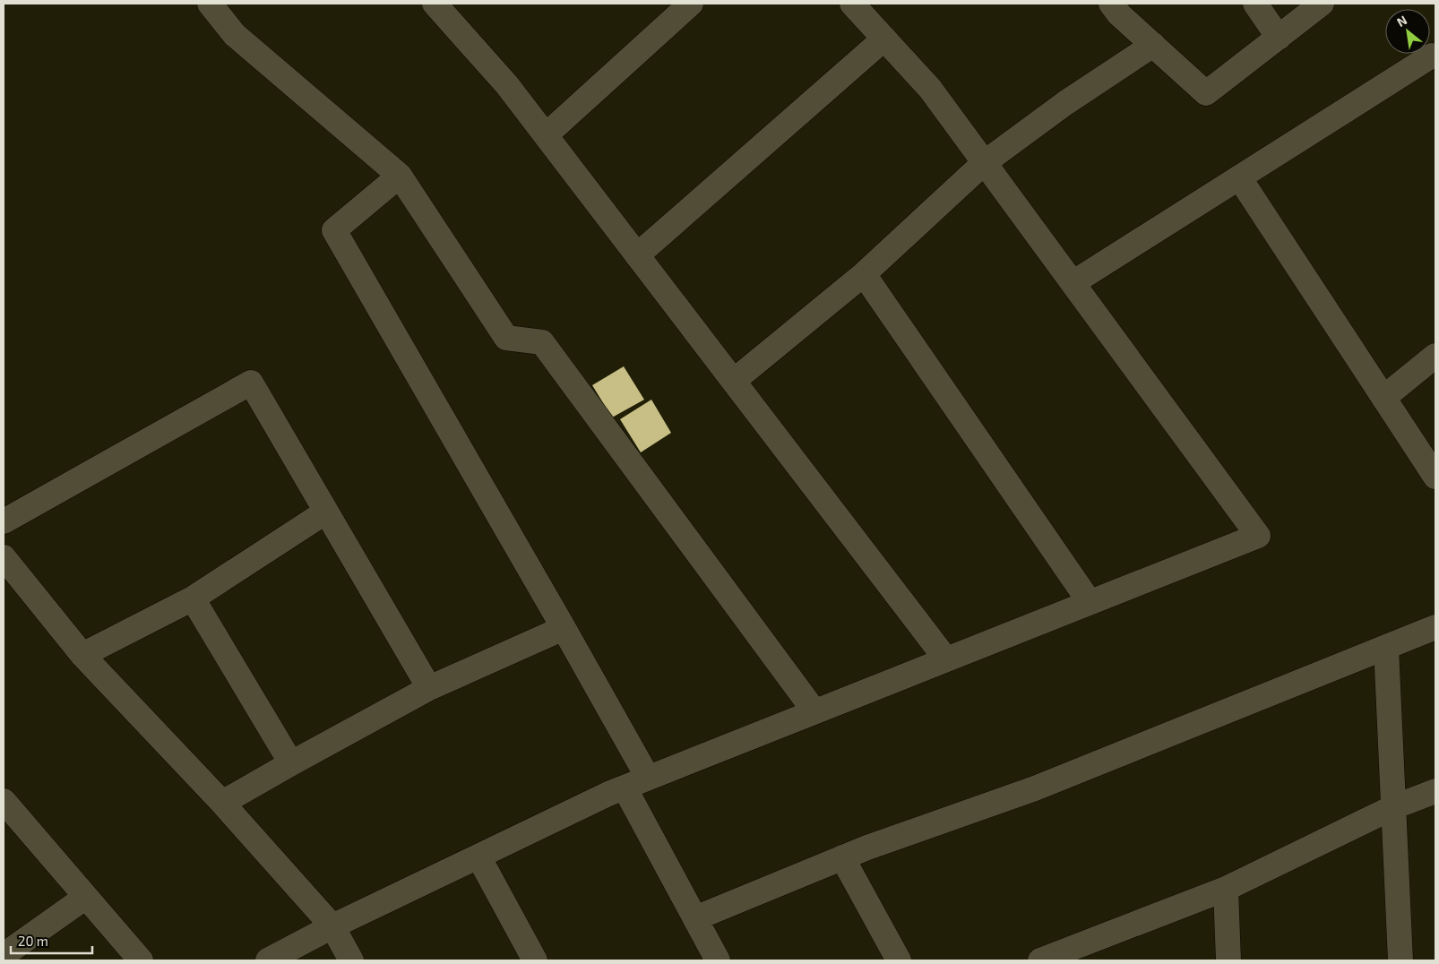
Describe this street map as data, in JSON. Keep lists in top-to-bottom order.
{
  "scale_bar": "20 m",
  "north": "top left"
}
